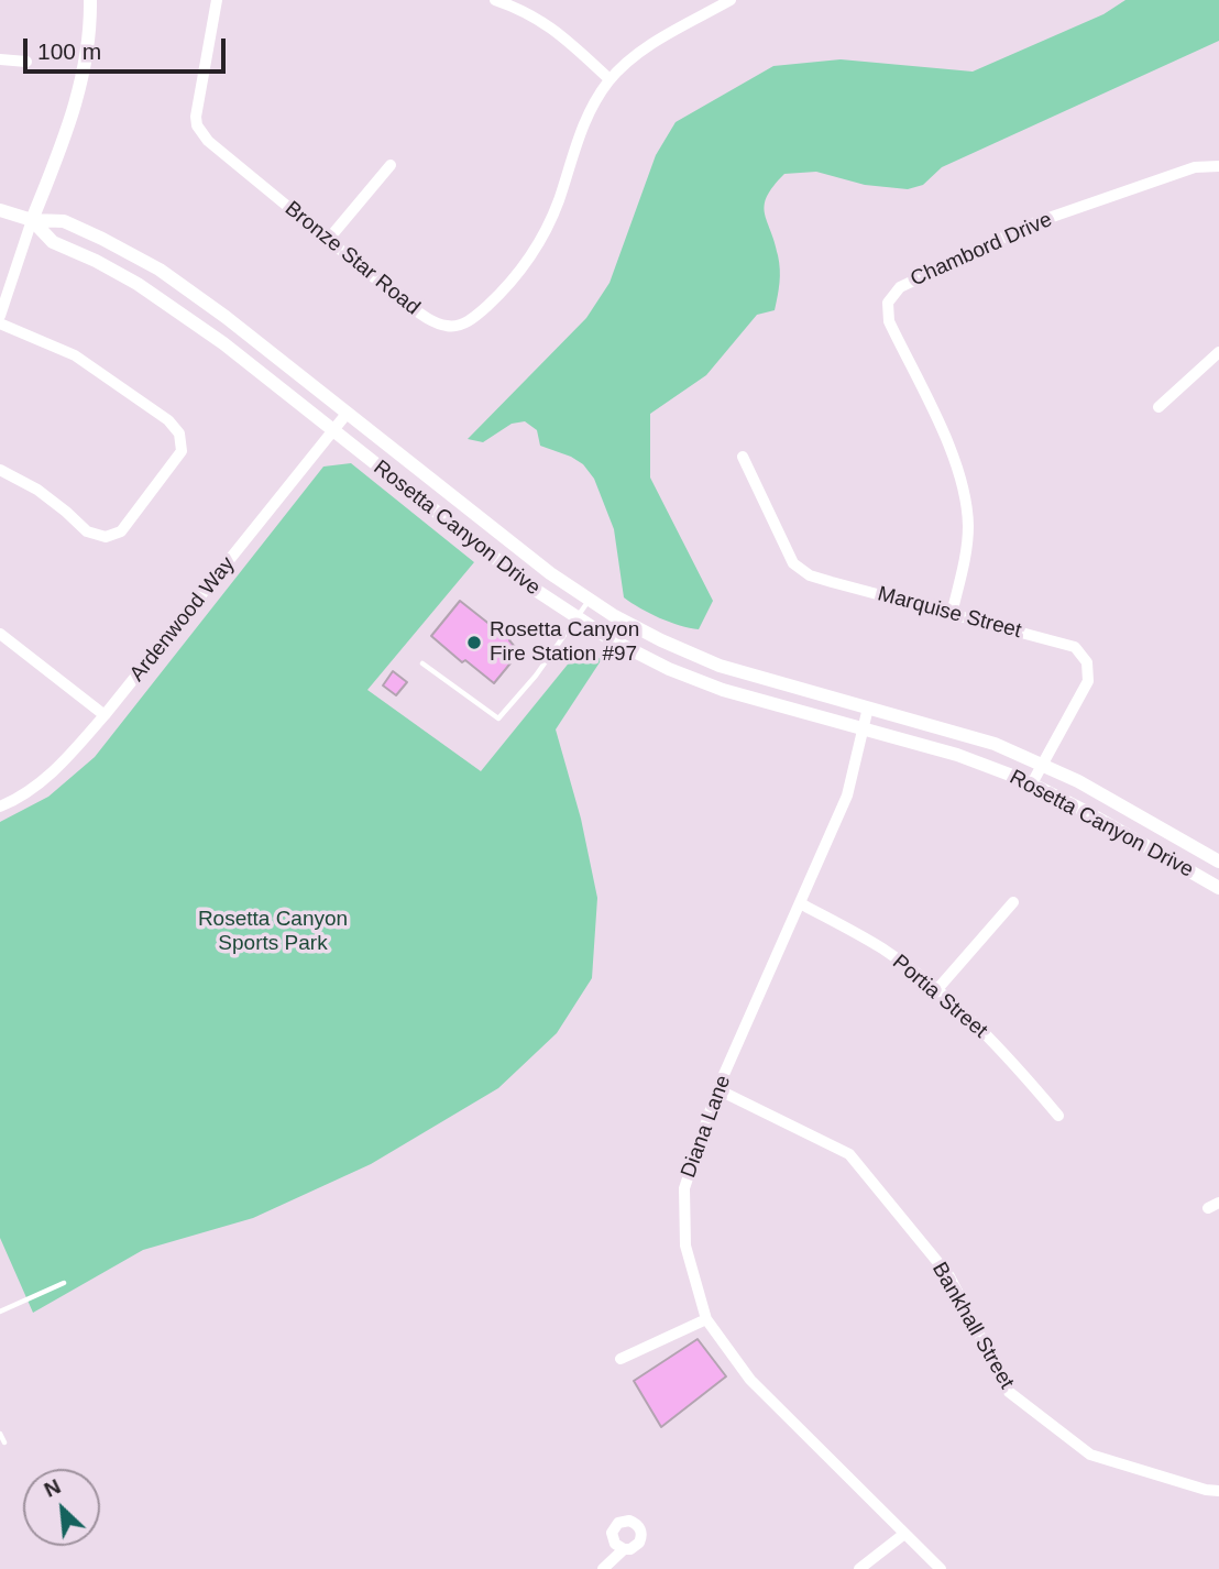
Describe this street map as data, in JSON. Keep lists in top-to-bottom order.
{
  "streets": {
    "street": [
      "Chambord Drive",
      "Bronze Star Road",
      "Rosetta Canyon Drive",
      "Marquise Street",
      "Ardenwood Way",
      "Portia Street",
      "Diana Lane",
      "Bankhall Street"
    ]
  },
  "crossings": [
    ["Chambord Drive", "Marquise Street"],
    ["Rosetta Canyon Drive", "Marquise Street"],
    ["Rosetta Canyon Drive", "Ardenwood Way"],
    ["Rosetta Canyon Drive", "Diana Lane"],
    ["Portia Street", "Diana Lane"],
    ["Diana Lane", "Bankhall Street"]
  ],
  "parks": ["Rosetta Canyon Sports Park"],
  "places": ["Rosetta Canyon Fire Station #97"],
  "scale_bar": "100 m",
  "north": "top left"
}
